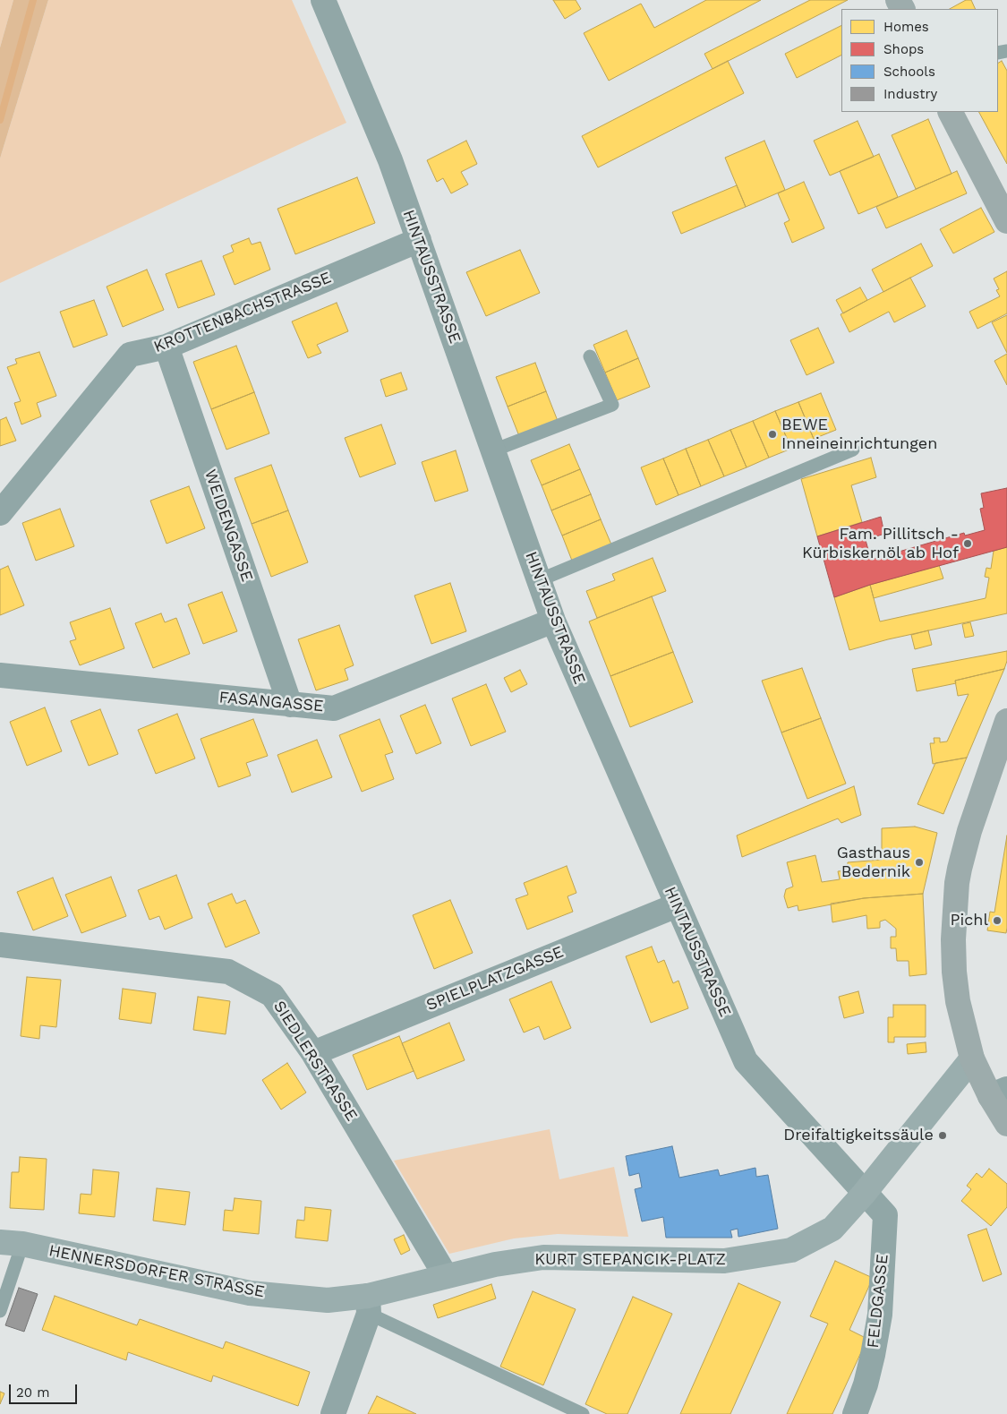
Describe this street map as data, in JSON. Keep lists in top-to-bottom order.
{
  "streets": {
    "street": [
      "HINTAUSSTRASSE",
      "KROTTENBACHSTRASSE",
      "WEIDENGASSE",
      "FASANGASSE",
      "SPIELPLATZGASSE",
      "SIEDLERSTRASSE",
      "KURT STEPANCIK-PLATZ",
      "HENNERSDORFER STRASSE",
      "FELDGASSE"
    ]
  },
  "crossings": [
    ["HINTAUSSTRASSE", "KROTTENBACHSTRASSE"],
    ["HINTAUSSTRASSE", "FASANGASSE"],
    ["HINTAUSSTRASSE", "SPIELPLATZGASSE"],
    ["HINTAUSSTRASSE", "KURT STEPANCIK-PLATZ"],
    ["HINTAUSSTRASSE", "FELDGASSE"],
    ["KROTTENBACHSTRASSE", "WEIDENGASSE"],
    ["WEIDENGASSE", "FASANGASSE"],
    ["SPIELPLATZGASSE", "SIEDLERSTRASSE"],
    ["SIEDLERSTRASSE", "KURT STEPANCIK-PLATZ"],
    ["SIEDLERSTRASSE", "HENNERSDORFER STRASSE"],
    ["KURT STEPANCIK-PLATZ", "HENNERSDORFER STRASSE"],
    ["KURT STEPANCIK-PLATZ", "FELDGASSE"]
  ],
  "places": [
    "BEWE Inneineinrichtungen",
    "Fam. Pillitsch - Kürbiskernöl ab Hof",
    "Gasthaus Bedernik",
    "Pichl",
    "Dreifaltigkeitssäule"
  ],
  "legend": [
    "Homes",
    "Shops",
    "Schools",
    "Industry"
  ],
  "scale_bar": "20 m"
}
